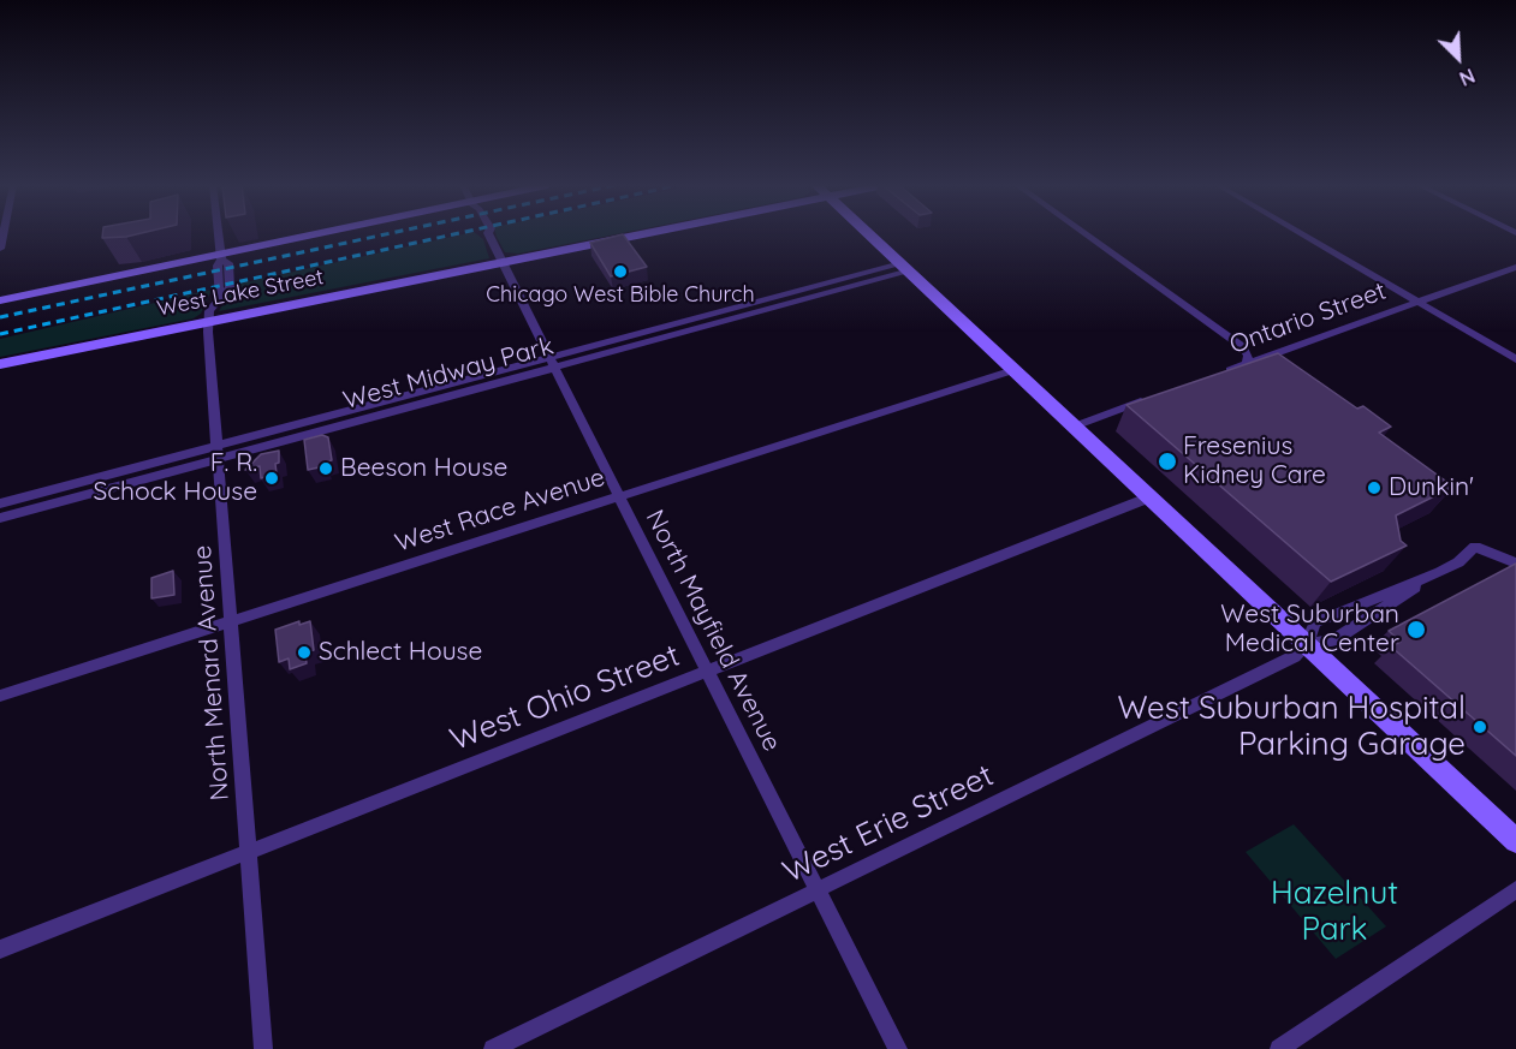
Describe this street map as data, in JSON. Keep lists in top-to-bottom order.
{
  "streets": {
    "street": [
      "West Lake Street",
      "Ontario Street",
      "West Midway Park",
      "West Race Avenue",
      "North Mayfield Avenue",
      "North Menard Avenue",
      "West Ohio Street",
      "West Erie Street"
    ]
  },
  "crossings": [
    ["West Lake Street", "North Mayfield Avenue"],
    ["West Lake Street", "North Menard Avenue"],
    ["West Midway Park", "North Mayfield Avenue"],
    ["West Midway Park", "North Menard Avenue"],
    ["West Race Avenue", "North Mayfield Avenue"],
    ["West Race Avenue", "North Menard Avenue"],
    ["North Mayfield Avenue", "West Ohio Street"],
    ["North Mayfield Avenue", "West Erie Street"],
    ["North Menard Avenue", "West Ohio Street"]
  ],
  "parks": ["Hazelnut Park"],
  "places": [
    "Chicago West Bible Church",
    "Fresenius Kidney Care",
    "Beeson House",
    "F. R. Schock House",
    "Dunkin'",
    "West Suburban Medical Center",
    "Schlect House",
    "West Suburban Hospital Parking Garage"
  ],
  "north": "bottom right"
}
